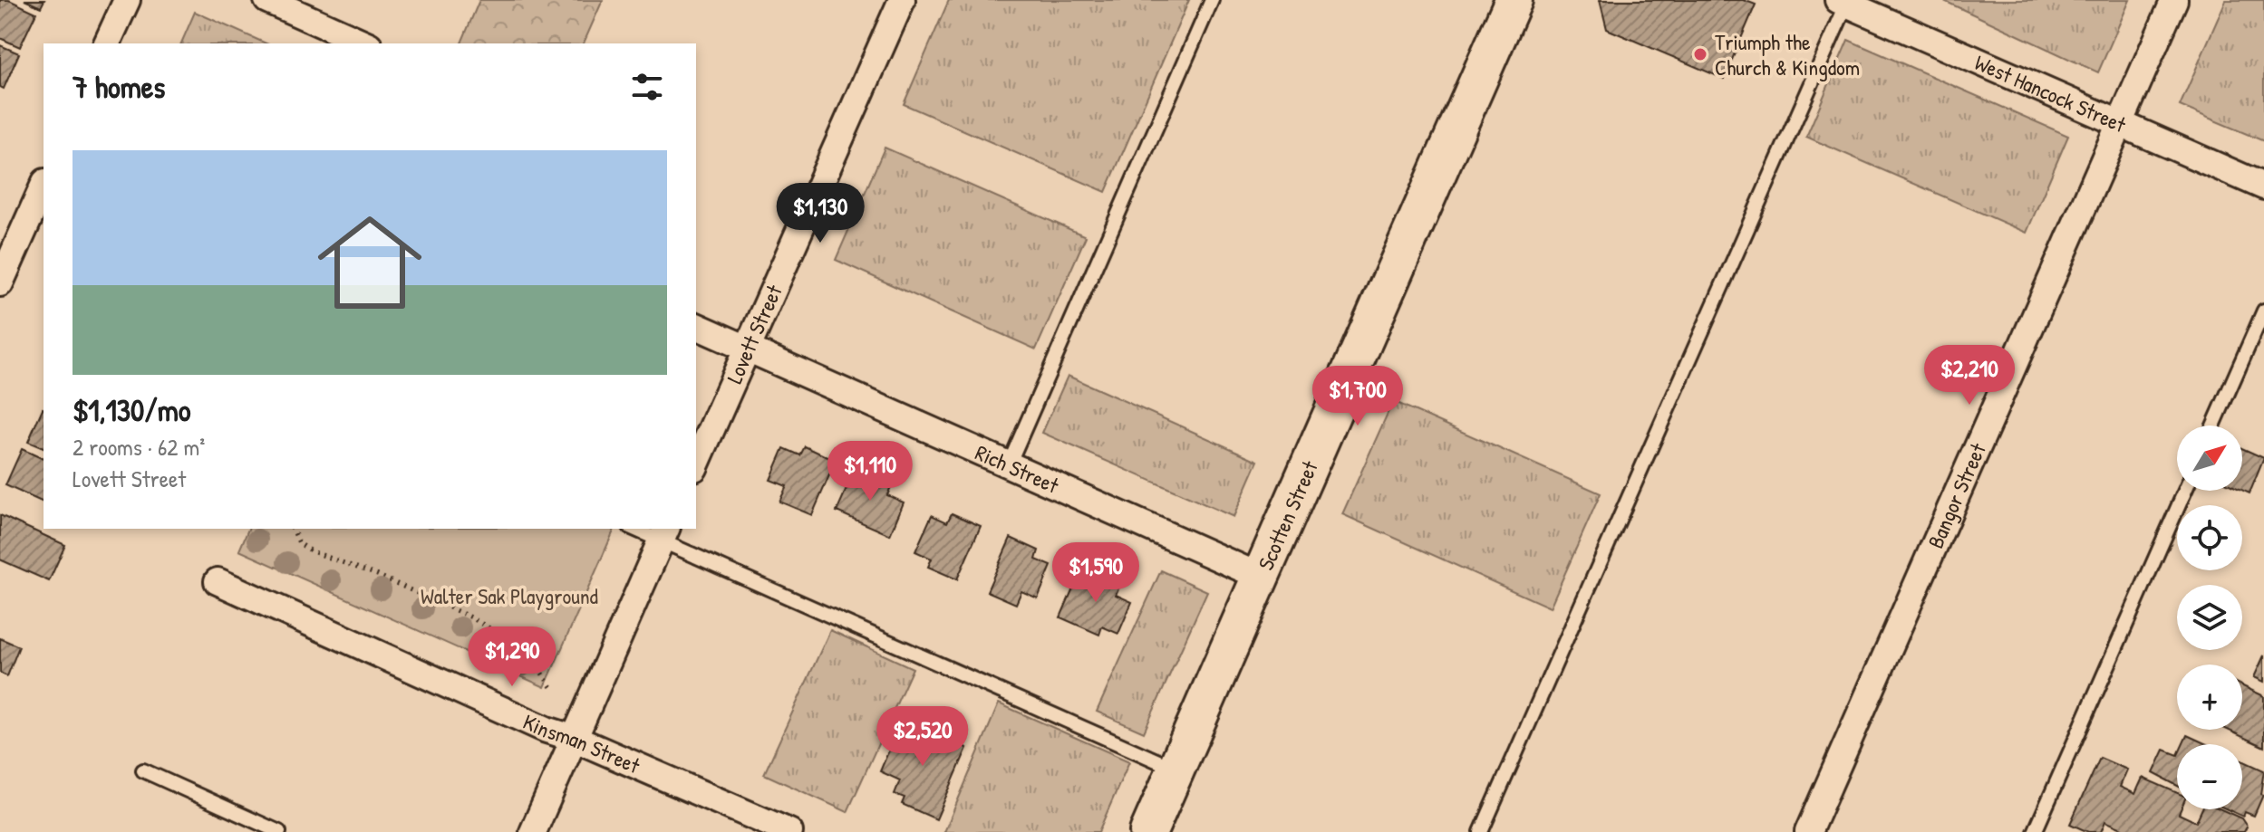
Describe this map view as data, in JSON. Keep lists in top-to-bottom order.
{
  "streets": {
    "street": [
      "West Hancock Street",
      "Lovett Street",
      "Rich Street",
      "Bangor Street",
      "Scotten Street",
      "Kinsman Street"
    ]
  },
  "crossings": [
    ["West Hancock Street", "Bangor Street"],
    ["Lovett Street", "Rich Street"],
    ["Rich Street", "Scotten Street"]
  ],
  "parks": ["Walter Sak Playground"],
  "places": ["Triumph the Church & Kingdom"],
  "north": "top right",
  "page": {
    "heading": "7 homes",
    "list": [
      {
        "name": "$1,130/mo",
        "note": "2 rooms · 62 m² · Lovett Street"
      }
    ],
    "price": [
      "$1,130",
      "$2,210",
      "$1,700",
      "$1,110",
      "$1,590",
      "$1,290",
      "$2,520"
    ],
    "map_buttons": ["+", "−"]
  }
}
